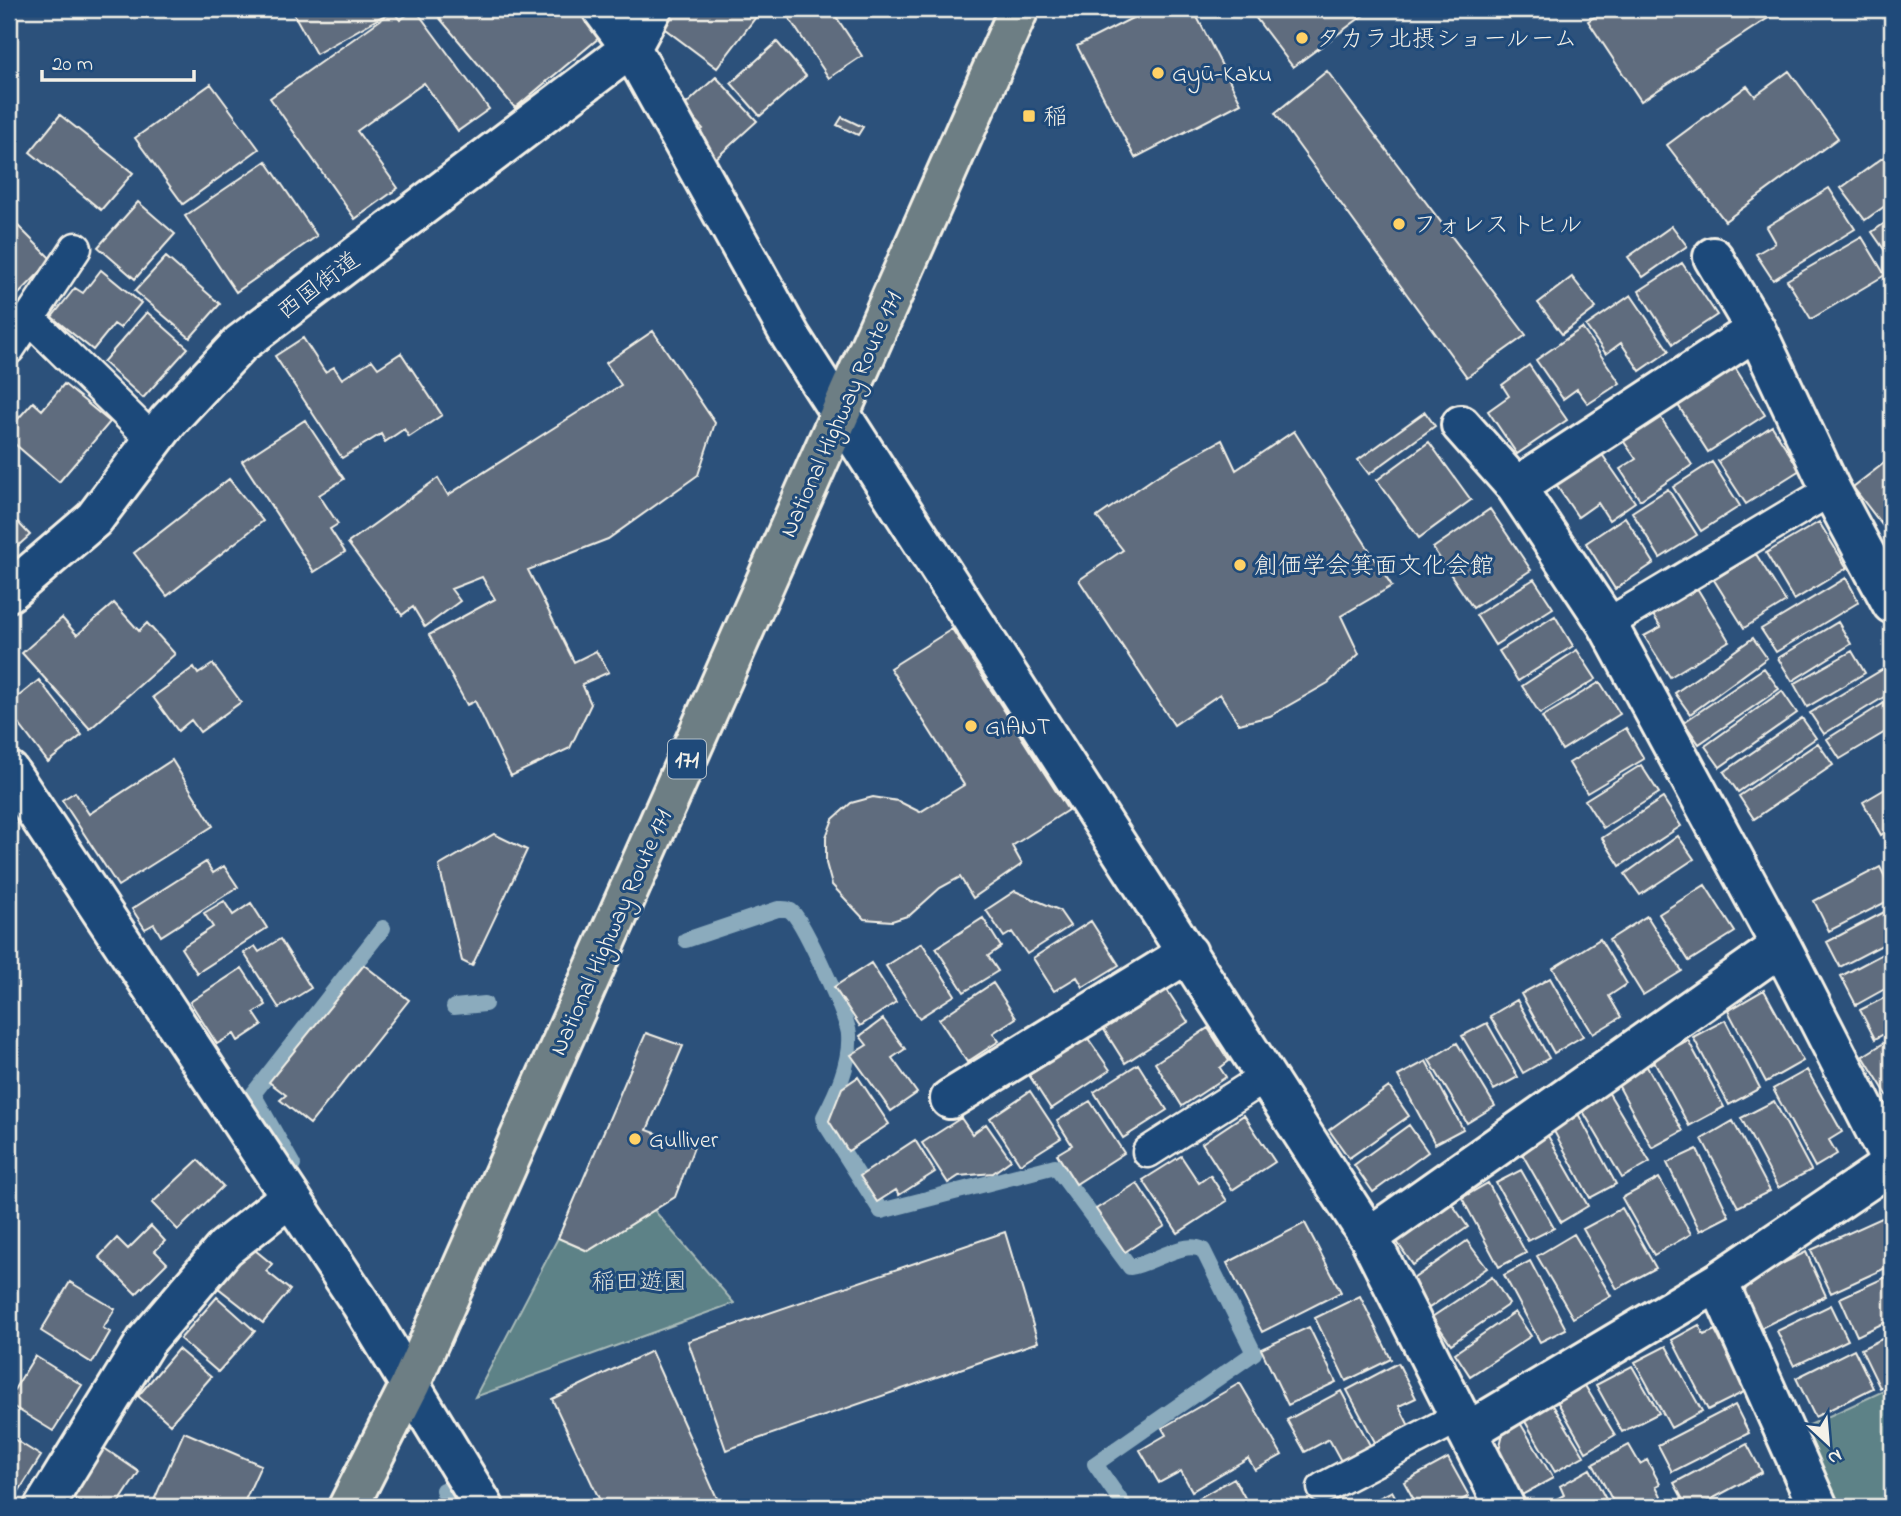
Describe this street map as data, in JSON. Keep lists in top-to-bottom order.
{
  "streets": {
    "highway": ["National Highway Route 171", "171"],
    "street": ["西国街道"]
  },
  "parks": ["稲田遊園"],
  "places": {
    "other": [
      "タカラ北摂ショールーム",
      "Gyū-Kaku",
      "フォレストヒル",
      "創価学会箕面文化会館",
      "GIANT",
      "Gulliver"
    ],
    "transit": ["稲"]
  },
  "scale_bar": "20 m",
  "north": "bottom right"
}
